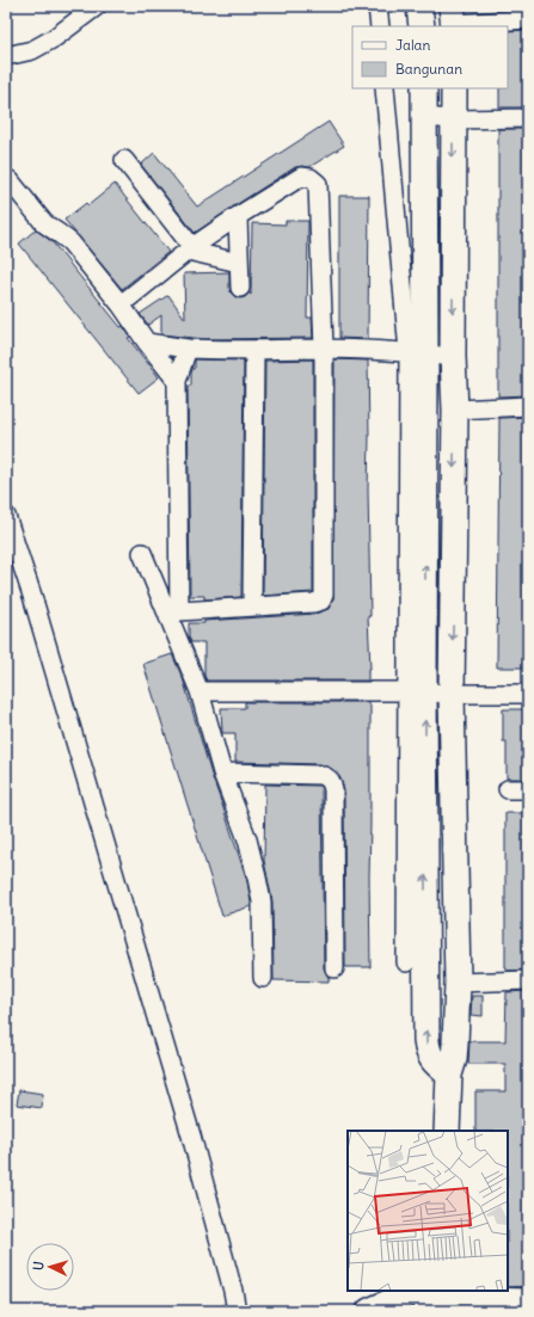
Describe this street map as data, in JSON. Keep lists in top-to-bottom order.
{
  "legend": ["Jalan", "Bangunan"],
  "north": "left"
}
